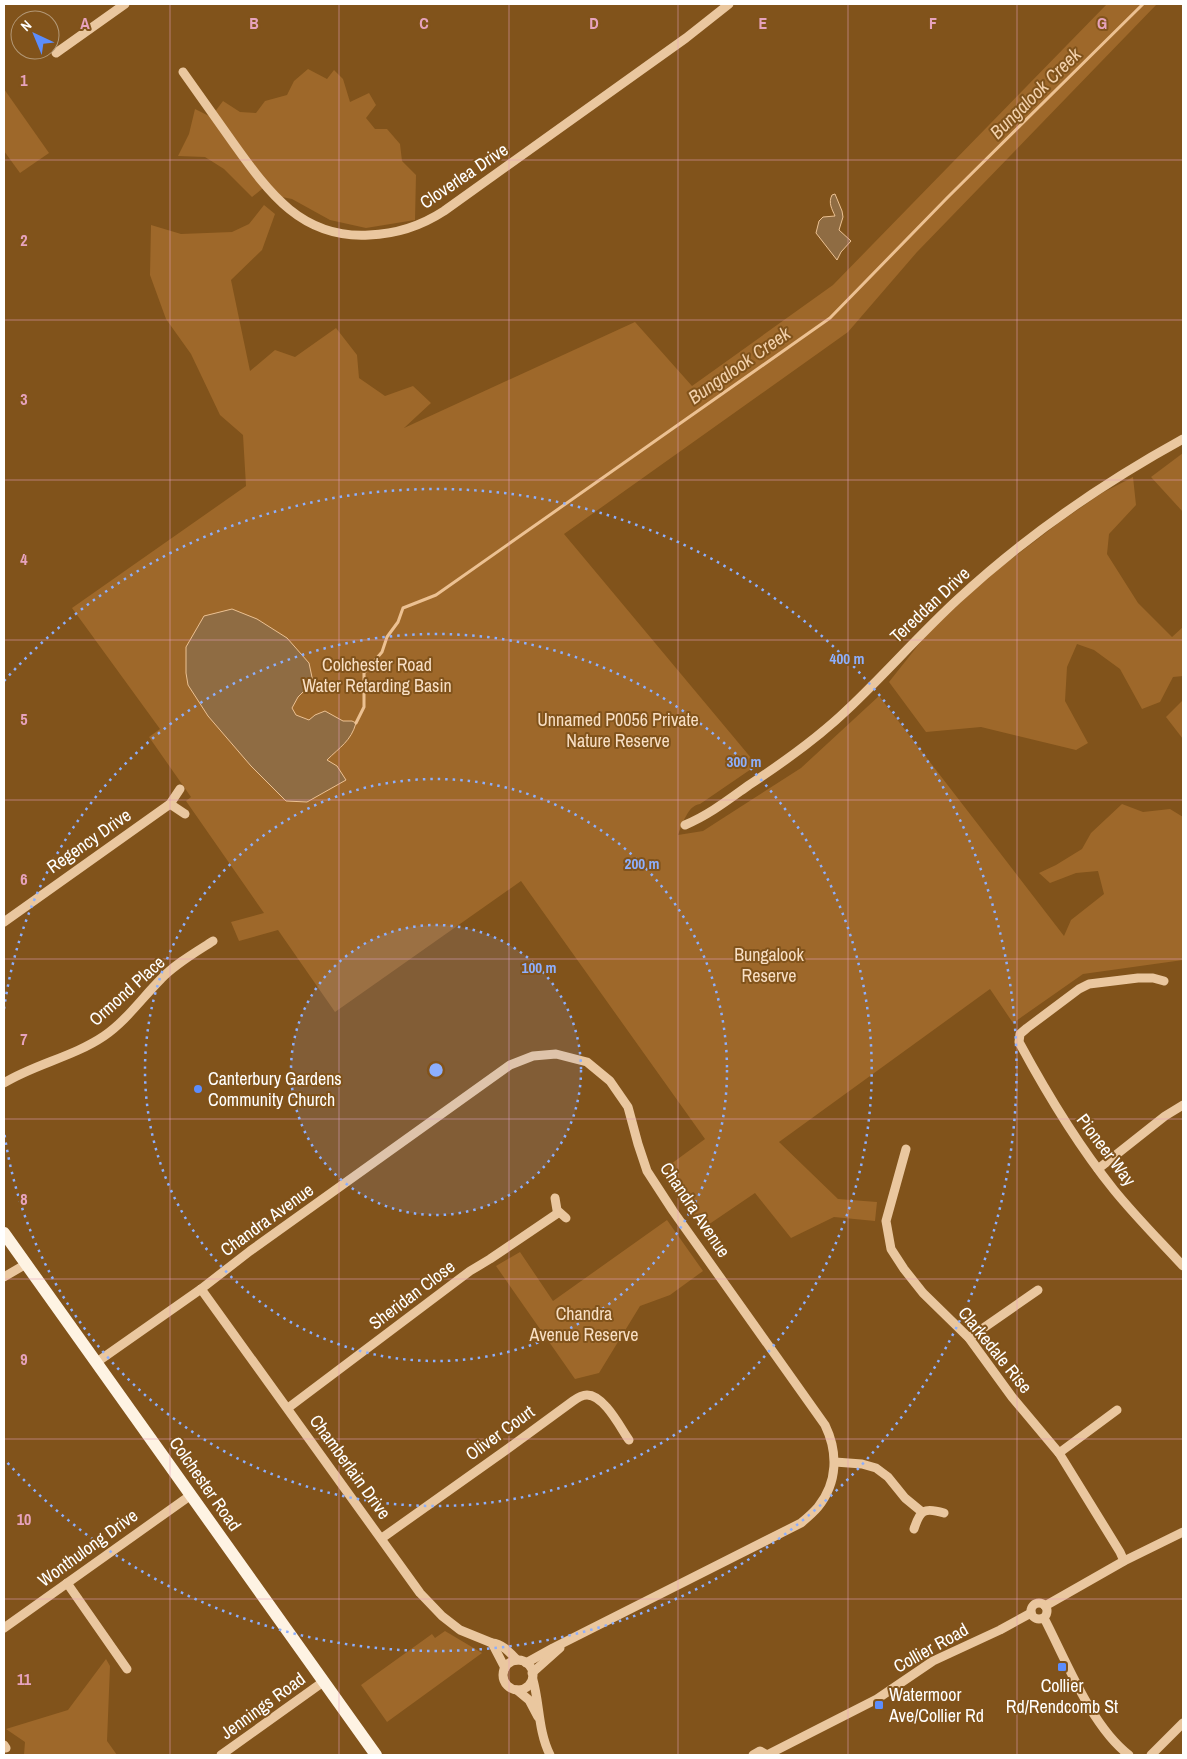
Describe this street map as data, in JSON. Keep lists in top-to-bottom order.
{
  "streets": {
    "main road": ["Colchester Road"],
    "street": [
      "Cloverlea Drive",
      "Tereddan Drive",
      "Regency Drive",
      "Ormond Place",
      "Pioneer Way",
      "Chandra Avenue",
      "Sheridan Close",
      "Clarkedale Rise",
      "Oliver Court",
      "Chamberlain Drive",
      "Wonthulong Drive",
      "Collier Road",
      "Jennings Road"
    ]
  },
  "crossings": [
    ["Chandra Avenue", "Chamberlain Drive"],
    ["Chandra Avenue", "Colchester Road"],
    ["Sheridan Close", "Chamberlain Drive"],
    ["Oliver Court", "Chamberlain Drive"],
    ["Colchester Road", "Wonthulong Drive"],
    ["Colchester Road", "Jennings Road"]
  ],
  "water": ["Bungalook Creek"],
  "parks": [
    "Colchester Road Water Retarding Basin",
    "Unnamed P0056 Private Nature Reserve",
    "Bungalook Reserve",
    "Chandra Avenue Reserve"
  ],
  "places": {
    "other": ["Canterbury Gardens Community Church"],
    "transit": ["Collier Rd/Rendcomb St", "Watermoor Ave/Collier Rd"]
  },
  "north": "top left",
  "grid": {
    "columns": [
      "A",
      "B",
      "C",
      "D",
      "E",
      "F",
      "G"
    ],
    "rows": [
      "1",
      "2",
      "3",
      "4",
      "5",
      "6",
      "7",
      "8",
      "9",
      "10",
      "11"
    ]
  },
  "rings": [
    "400 m",
    "300 m",
    "200 m",
    "100 m"
  ]
}
